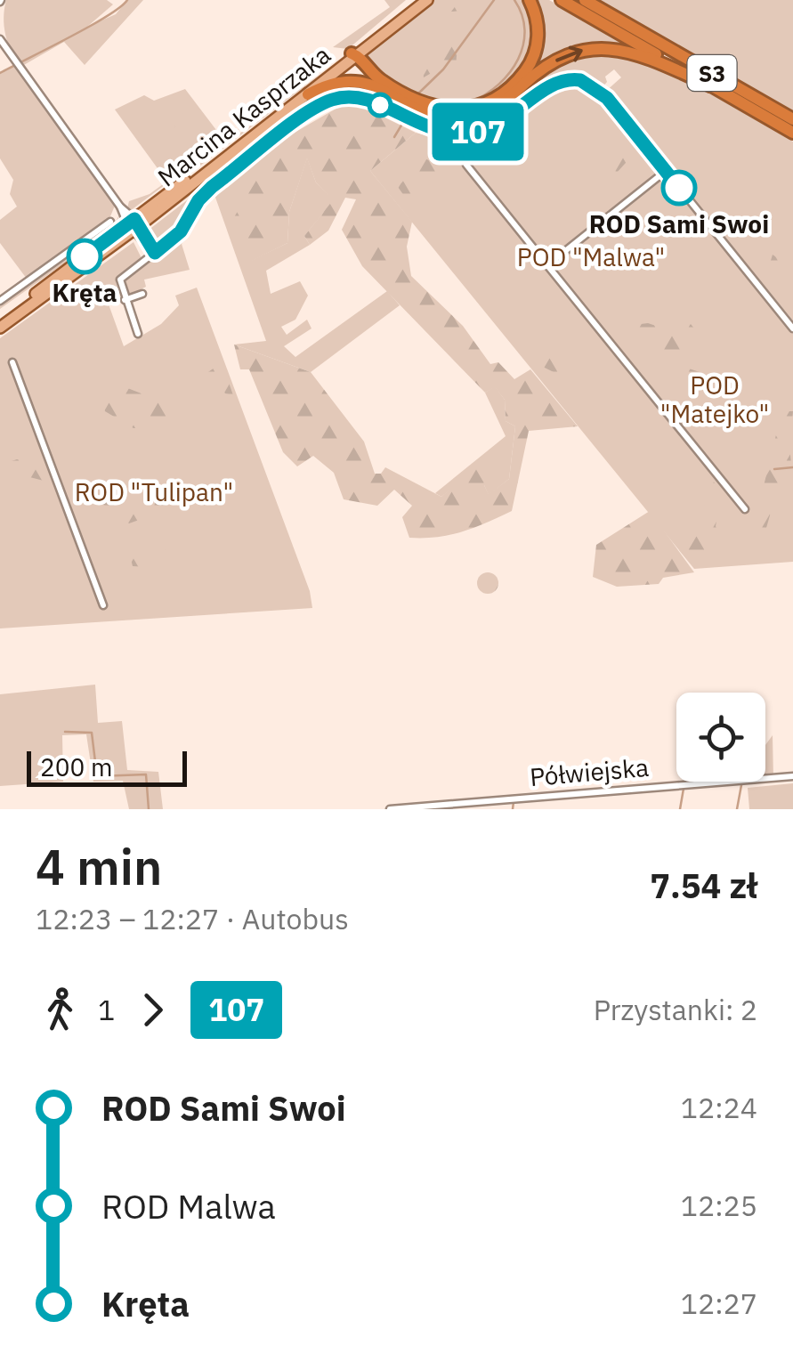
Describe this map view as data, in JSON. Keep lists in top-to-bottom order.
{
  "streets": {
    "highway": ["S3"],
    "main road": ["Marcina Kasprzaka"],
    "street": ["Półwiejska"]
  },
  "parks": ["POD \"Malwa\"", "POD \"Matejko\"", "ROD \"Tulipan\""],
  "places": ["ROD Sami Swoi", "Kręta"],
  "lines": ["bus line 107"],
  "scale_bar": "200 m",
  "page": {
    "on_map": "107",
    "scale": "200 m",
    "heading": ["4 min", "12:23 – 12:27 · Autobus", "7.54 zł"],
    "legs": ["1", "107", "Przystanki: 2"],
    "list": [
      {
        "name": "ROD Sami Swoi",
        "value": "12:24"
      },
      {
        "name": "ROD Malwa",
        "value": "12:25"
      },
      {
        "name": "Kręta",
        "value": "12:27"
      }
    ]
  }
}
